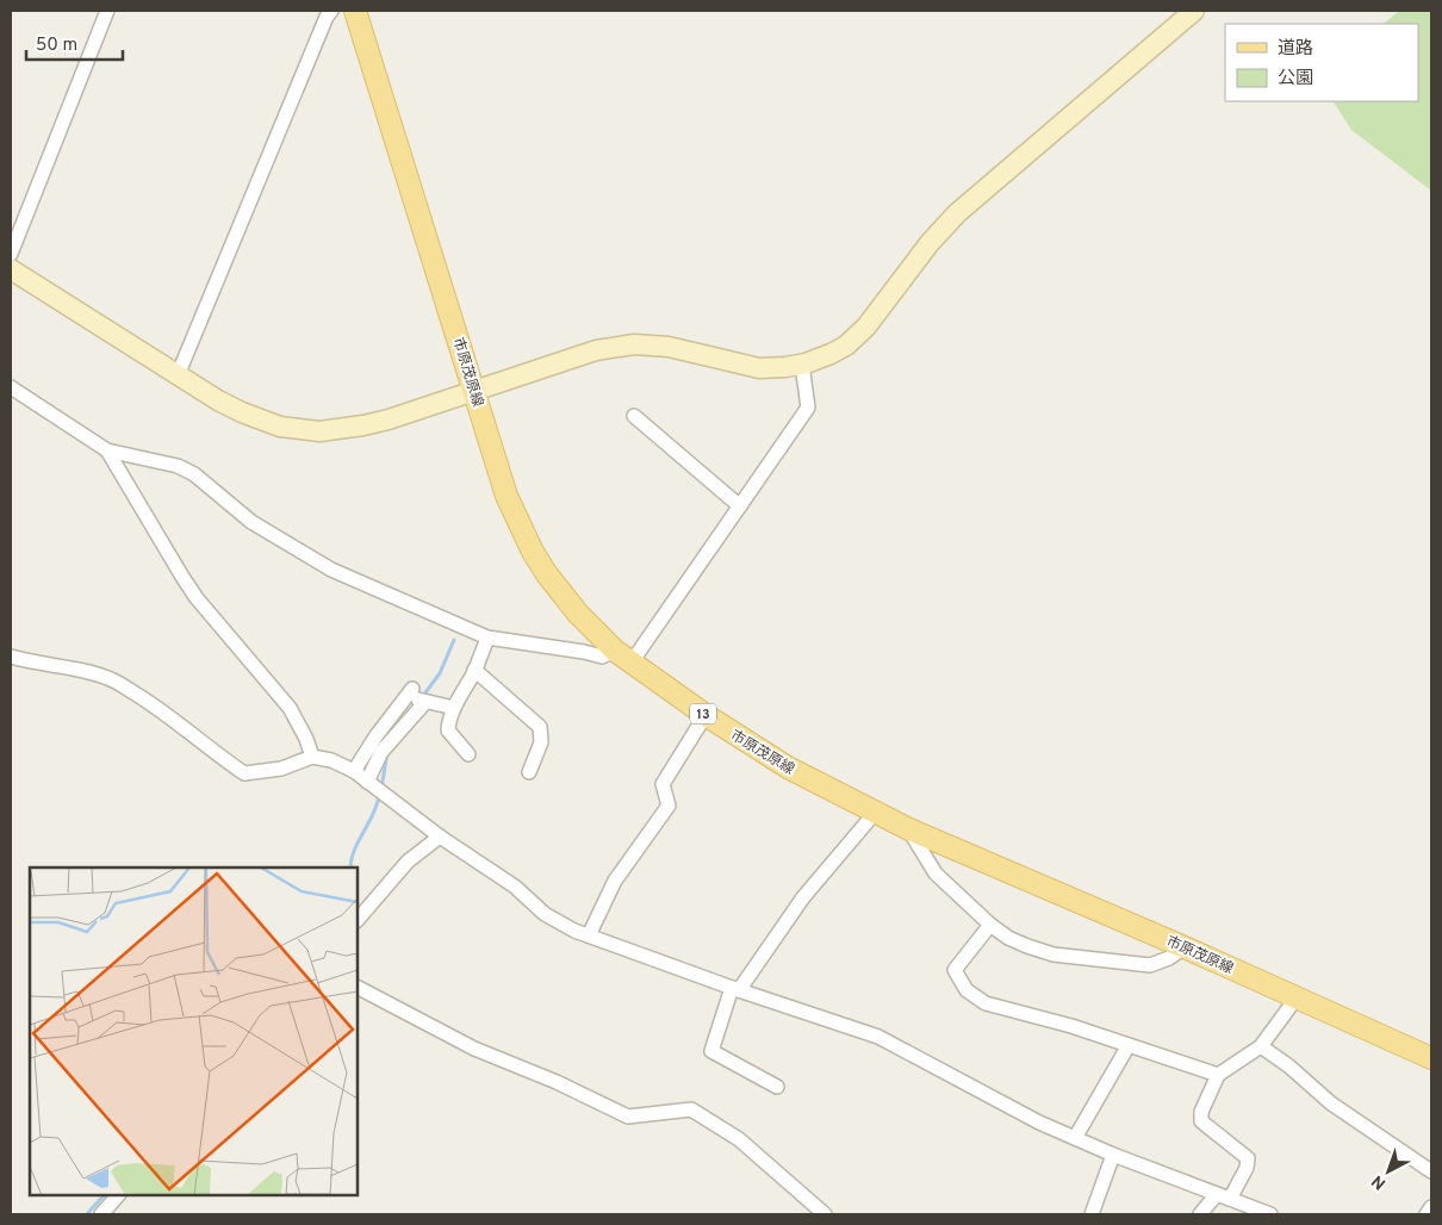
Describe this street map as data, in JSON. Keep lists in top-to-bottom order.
{
  "streets": {
    "main road": ["市原茂原線", "13"]
  },
  "legend": ["道路", "公園"],
  "scale_bar": "50 m",
  "north": "bottom left"
}
